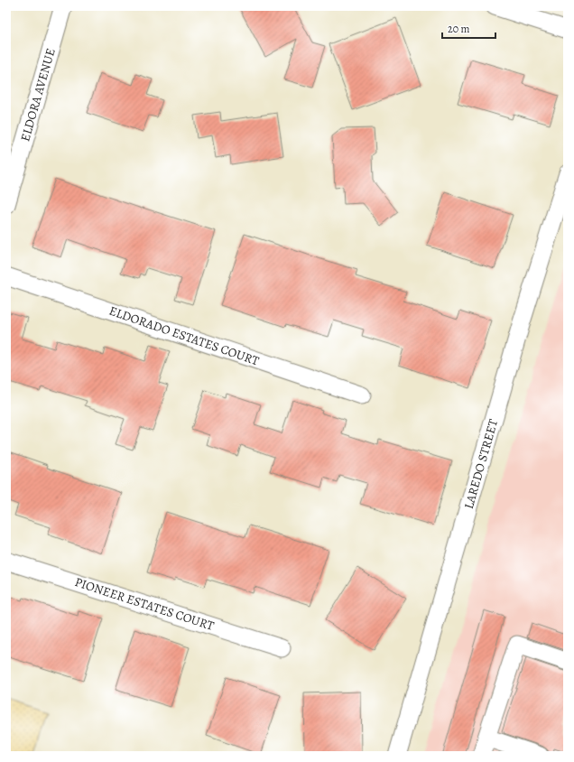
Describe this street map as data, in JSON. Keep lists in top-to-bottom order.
{
  "streets": {
    "street": [
      "ELDORA AVENUE",
      "ELDORADO ESTATES COURT",
      "LAREDO STREET",
      "PIONEER ESTATES COURT"
    ]
  },
  "scale_bar": "20 m"
}
